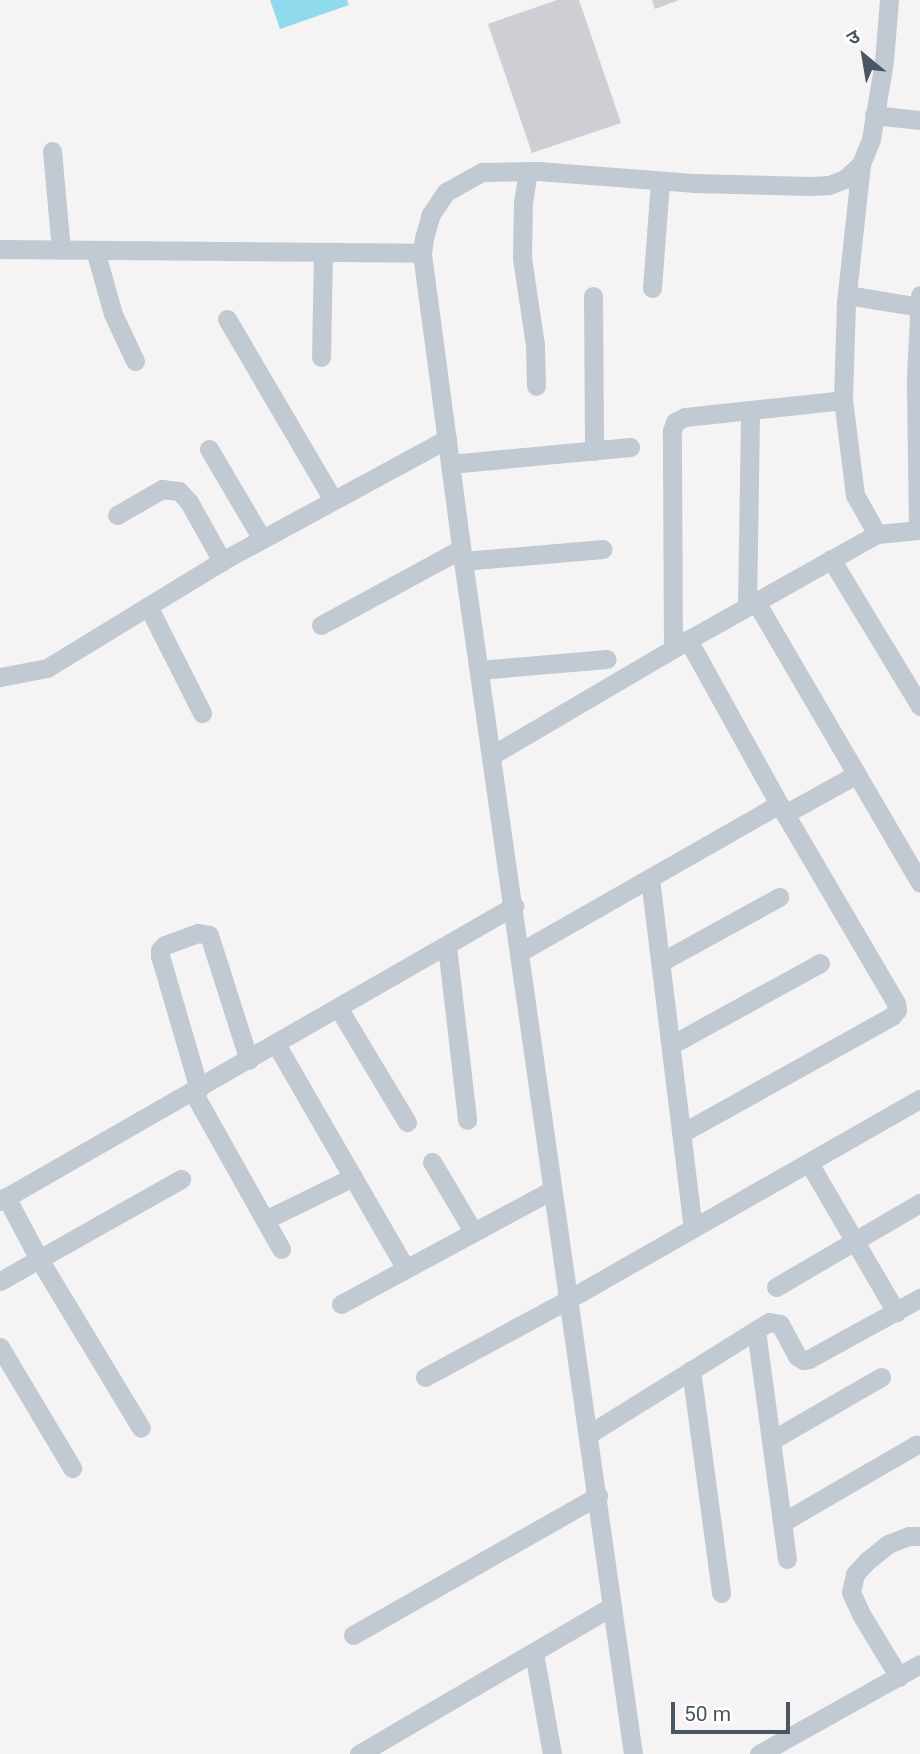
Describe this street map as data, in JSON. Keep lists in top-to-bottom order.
{
  "scale_bar": "50 m",
  "north": "top left"
}
